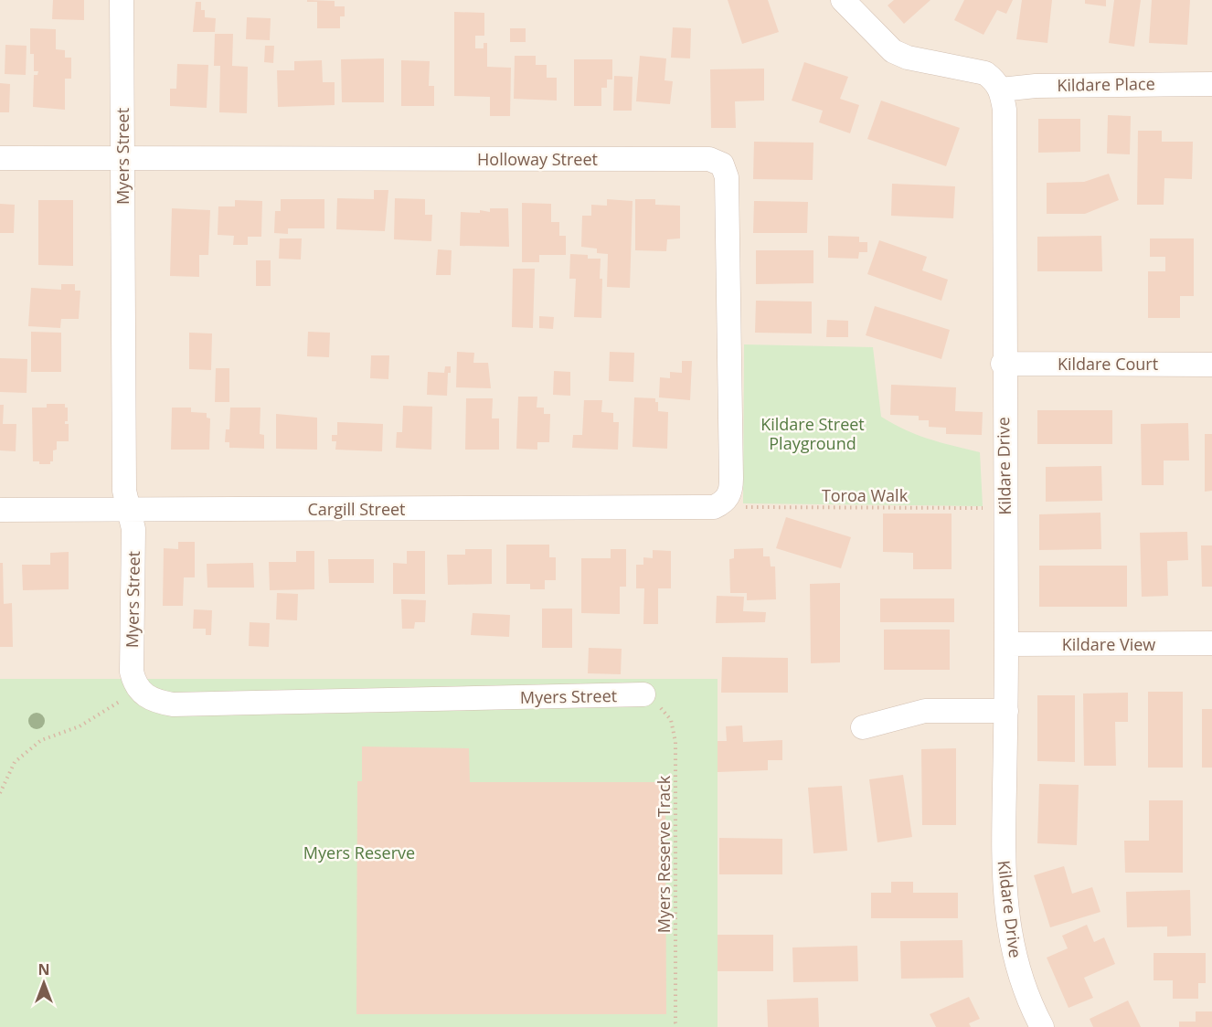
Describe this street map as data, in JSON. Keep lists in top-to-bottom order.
{
  "streets": {
    "street": [
      "Kildare Place",
      "Myers Street",
      "Holloway Street",
      "Kildare Court",
      "Kildare Drive",
      "Cargill Street",
      "Kildare View"
    ],
    "path": ["Toroa Walk", "Myers Reserve Track"]
  },
  "crossings": [
    ["Kildare Place", "Kildare Drive"],
    ["Myers Street", "Holloway Street"],
    ["Myers Street", "Cargill Street"],
    ["Myers Street", "Myers Reserve Track"],
    ["Holloway Street", "Cargill Street"],
    ["Kildare Court", "Kildare Drive"],
    ["Kildare Drive", "Kildare View"]
  ],
  "parks": ["Kildare Street Playground", "Myers Reserve"],
  "north": "top"
}
